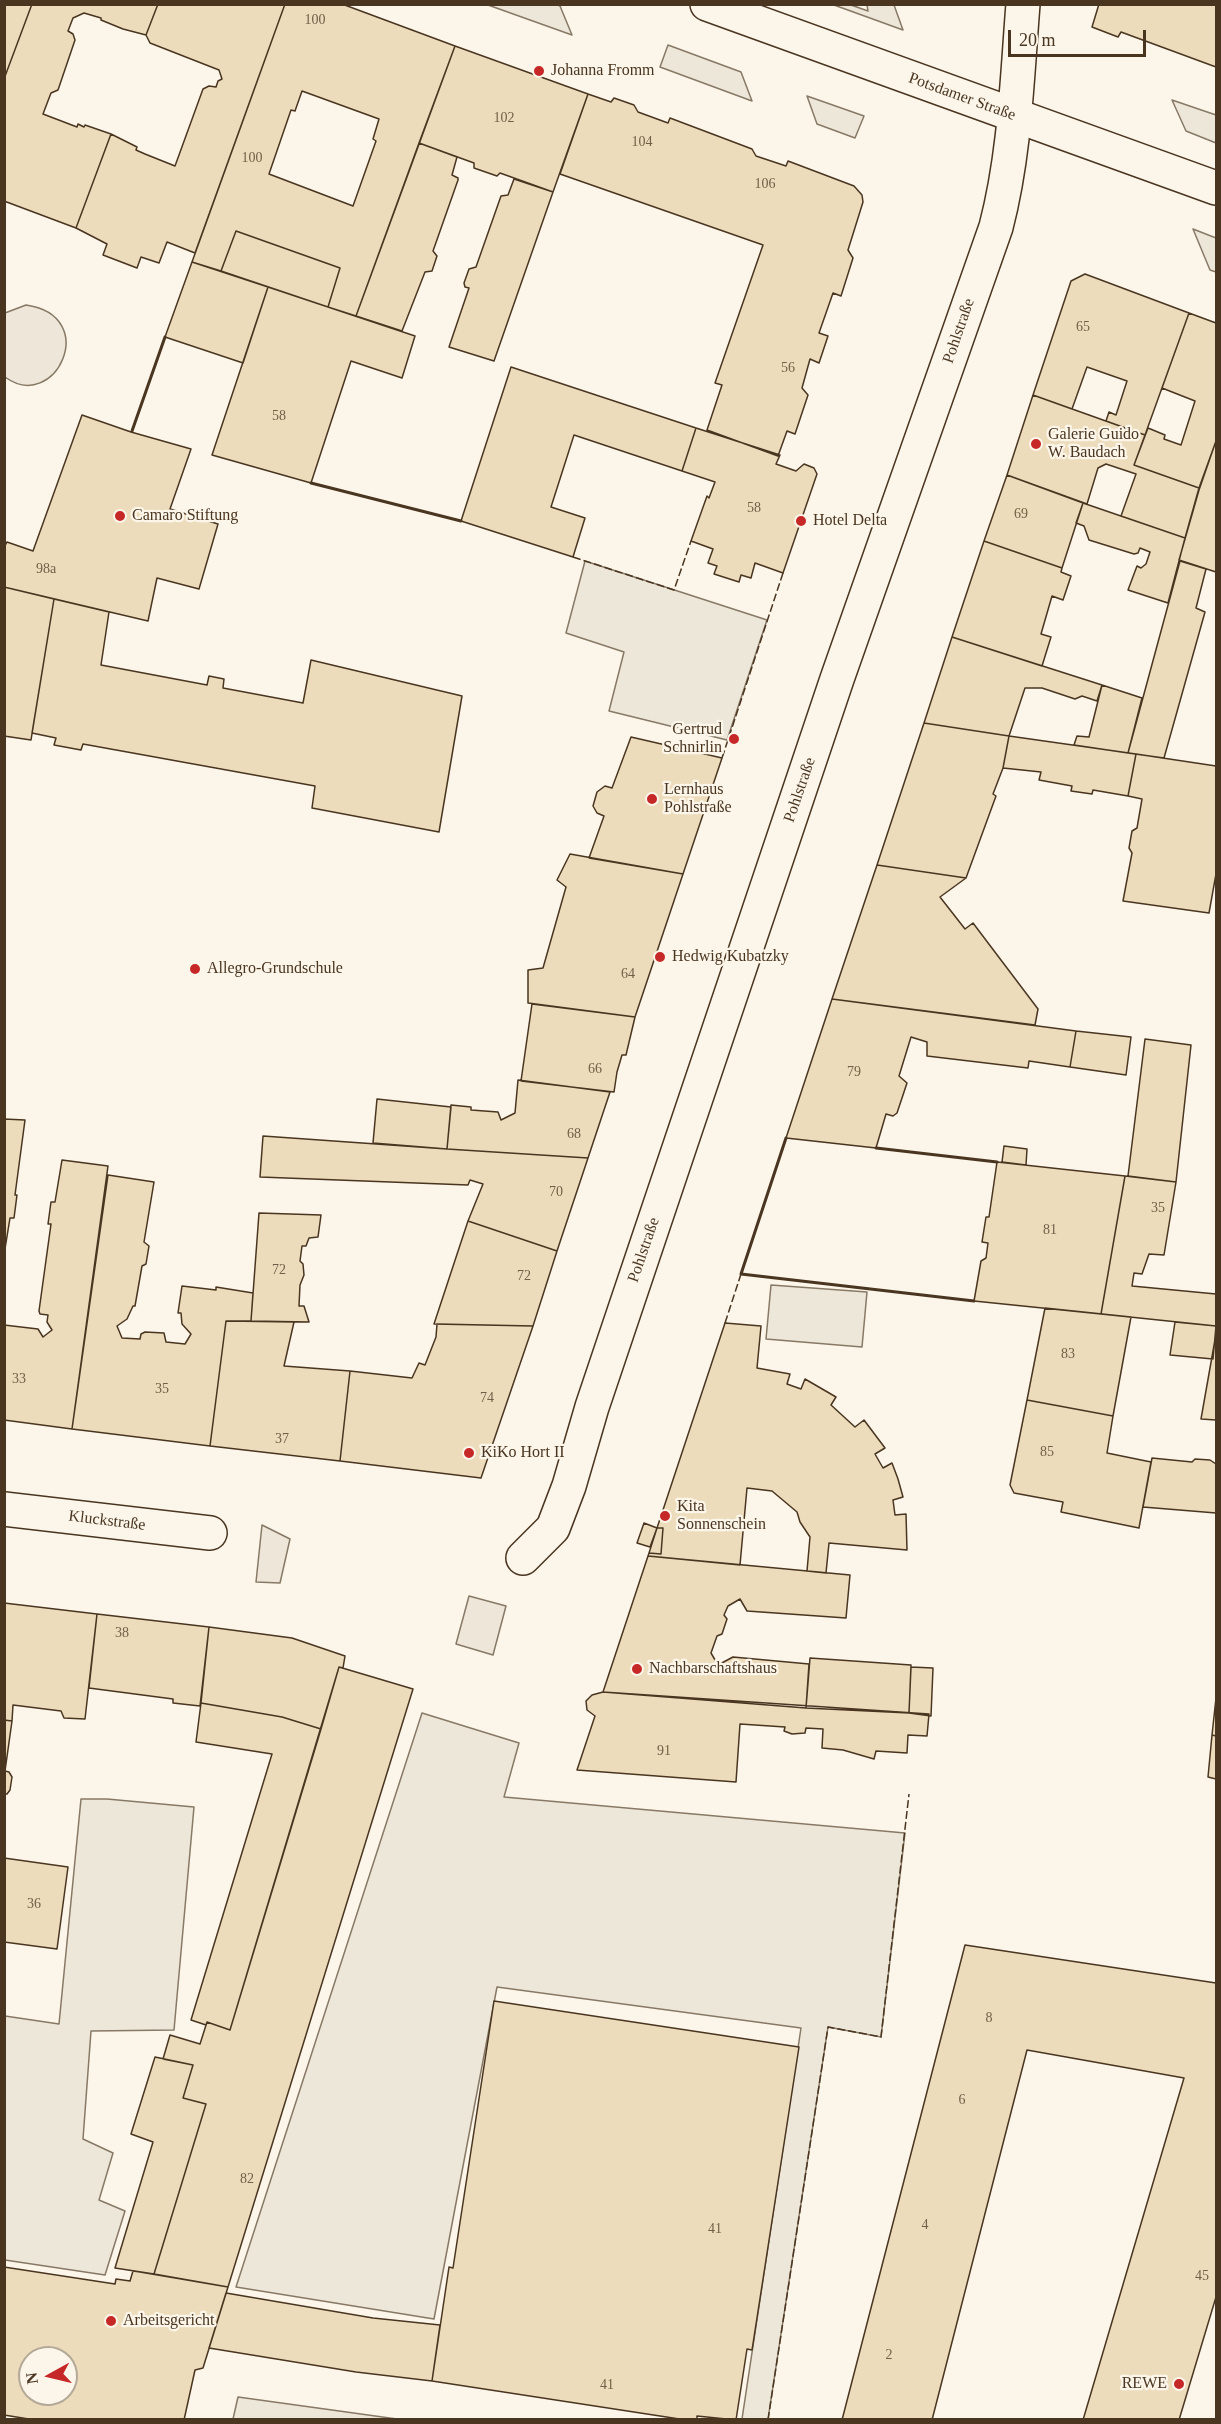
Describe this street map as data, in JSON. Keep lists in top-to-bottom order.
{
  "streets": {
    "street": ["Potsdamer Straße", "Pohlstraße", "Kluckstraße"]
  },
  "crossings": [
    ["Potsdamer Straße", "Pohlstraße"]
  ],
  "places": [
    "Johanna Fromm",
    "Galerie Guido W. Baudach",
    "Camaro Stiftung",
    "Hotel Delta",
    "Gertrud Schnirlin",
    "Lernhaus Pohlstraße",
    "Hedwig Kubatzky",
    "Allegro-Grundschule",
    "KiKo Hort II",
    "Kita Sonnenschein",
    "Nachbarschaftshaus",
    "Arbeitsgericht",
    "REWE"
  ],
  "house_numbers": [
    "100",
    "102",
    "104",
    "100",
    "106",
    "65",
    "56",
    "58",
    "58",
    "69",
    "98a",
    "64",
    "66",
    "79",
    "68",
    "70",
    "35",
    "81",
    "72",
    "72",
    "83",
    "33",
    "35",
    "74",
    "37",
    "85",
    "38",
    "91",
    "36",
    "8",
    "6",
    "82",
    "4",
    "41",
    "45",
    "2",
    "41"
  ],
  "scale_bar": "20 m",
  "north": "left"
}
